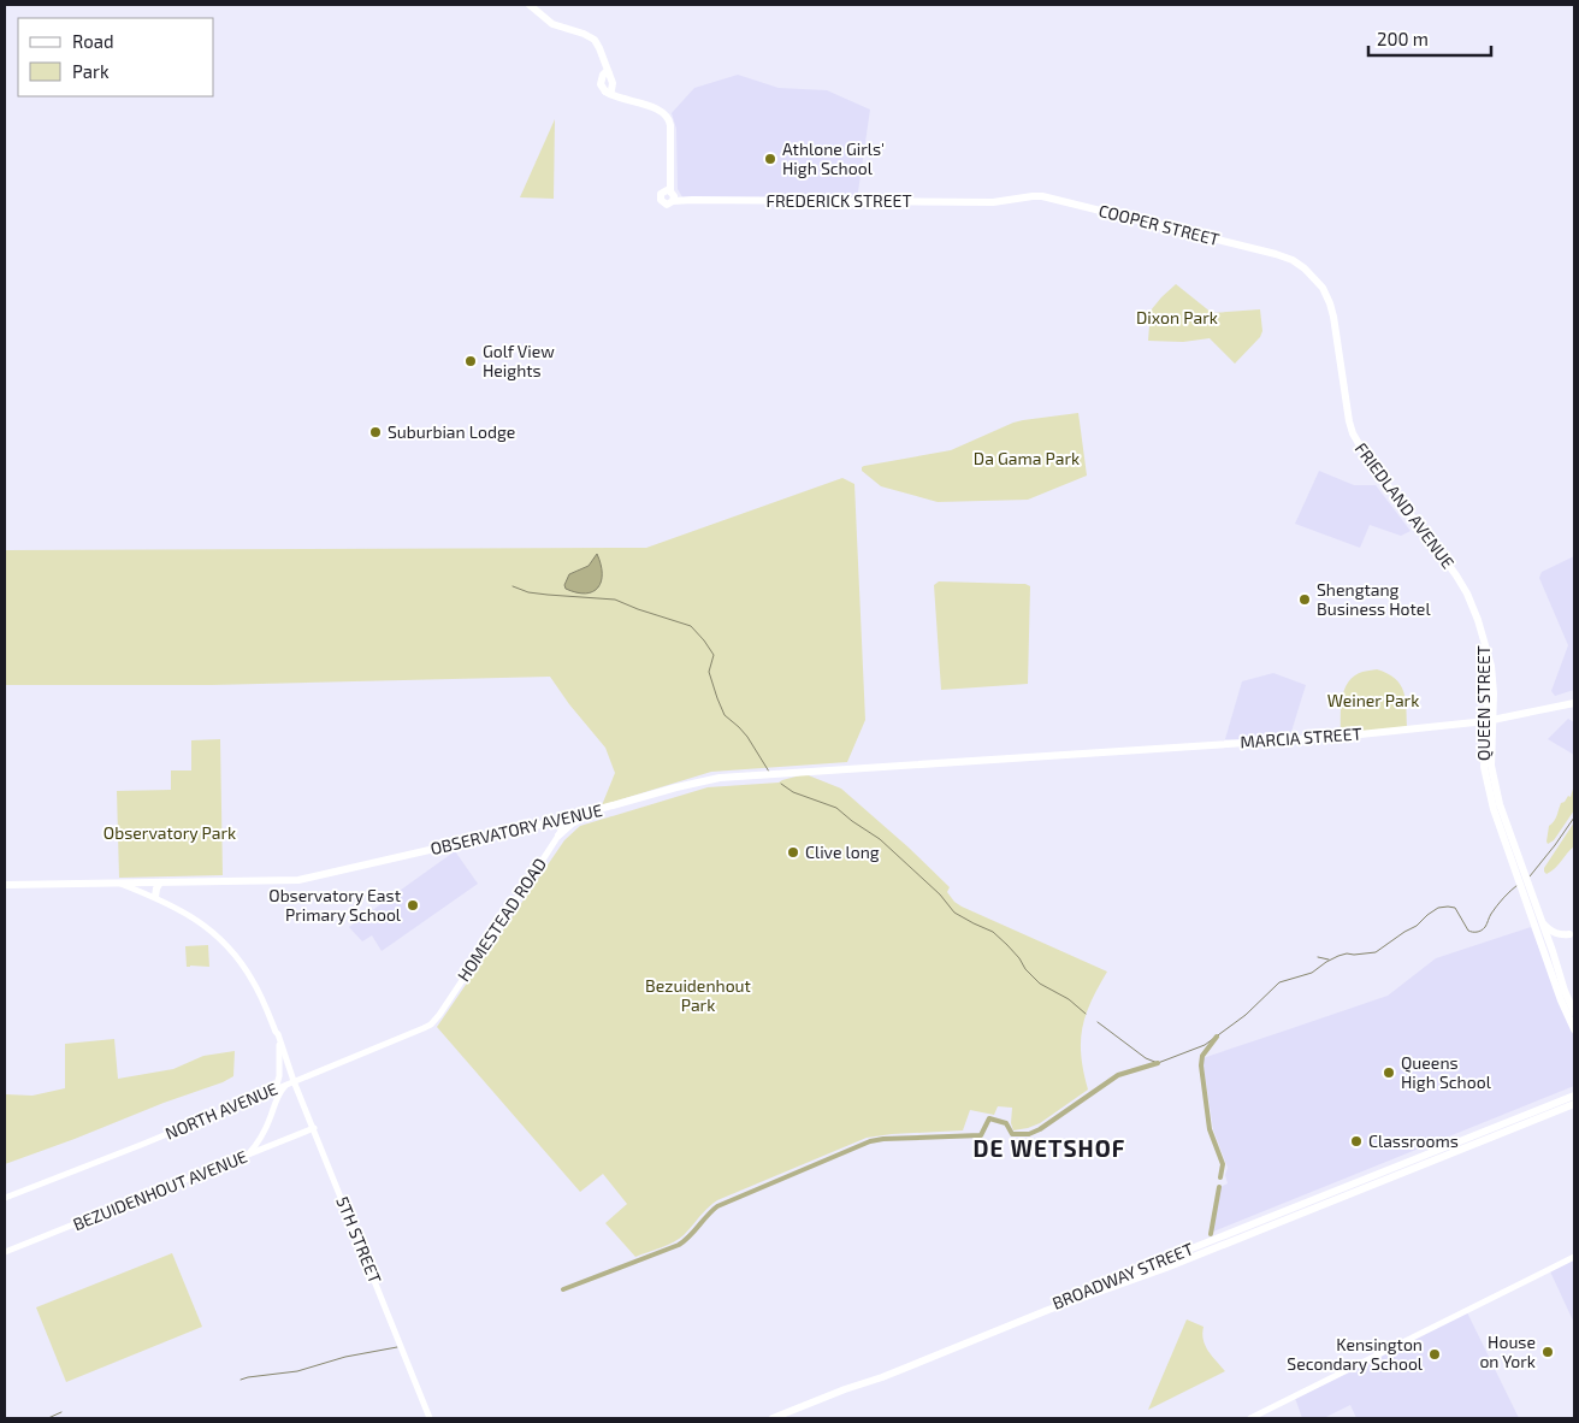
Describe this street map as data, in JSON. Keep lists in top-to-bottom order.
{
  "streets": {
    "main road": [
      "FREDERICK STREET",
      "COOPER STREET",
      "FRIEDLAND AVENUE",
      "QUEEN STREET",
      "MARCIA STREET",
      "OBSERVATORY AVENUE",
      "BROADWAY STREET"
    ],
    "street": [
      "HOMESTEAD ROAD",
      "NORTH AVENUE",
      "BEZUIDENHOUT AVENUE",
      "5TH STREET"
    ]
  },
  "crossings": [
    ["FREDERICK STREET", "COOPER STREET"],
    ["COOPER STREET", "FRIEDLAND AVENUE"],
    ["FRIEDLAND AVENUE", "QUEEN STREET"],
    ["QUEEN STREET", "MARCIA STREET"],
    ["MARCIA STREET", "OBSERVATORY AVENUE"],
    ["OBSERVATORY AVENUE", "HOMESTEAD ROAD"],
    ["HOMESTEAD ROAD", "NORTH AVENUE"],
    ["NORTH AVENUE", "5TH STREET"],
    ["BEZUIDENHOUT AVENUE", "5TH STREET"]
  ],
  "districts": ["DE WETSHOF"],
  "parks": [
    "Dixon Park",
    "Da Gama Park",
    "Weiner Park",
    "Observatory Park",
    "Bezuidenhout Park"
  ],
  "places": [
    "Athlone Girls' High School",
    "Golf View Heights",
    "Suburbian Lodge",
    "Shengtang Business Hotel",
    "Clive long",
    "Observatory East Primary School",
    "Queens High School",
    "Classrooms",
    "House on York",
    "Kensington Secondary School"
  ],
  "legend": ["Road", "Park"],
  "scale_bar": "200 m"
}
